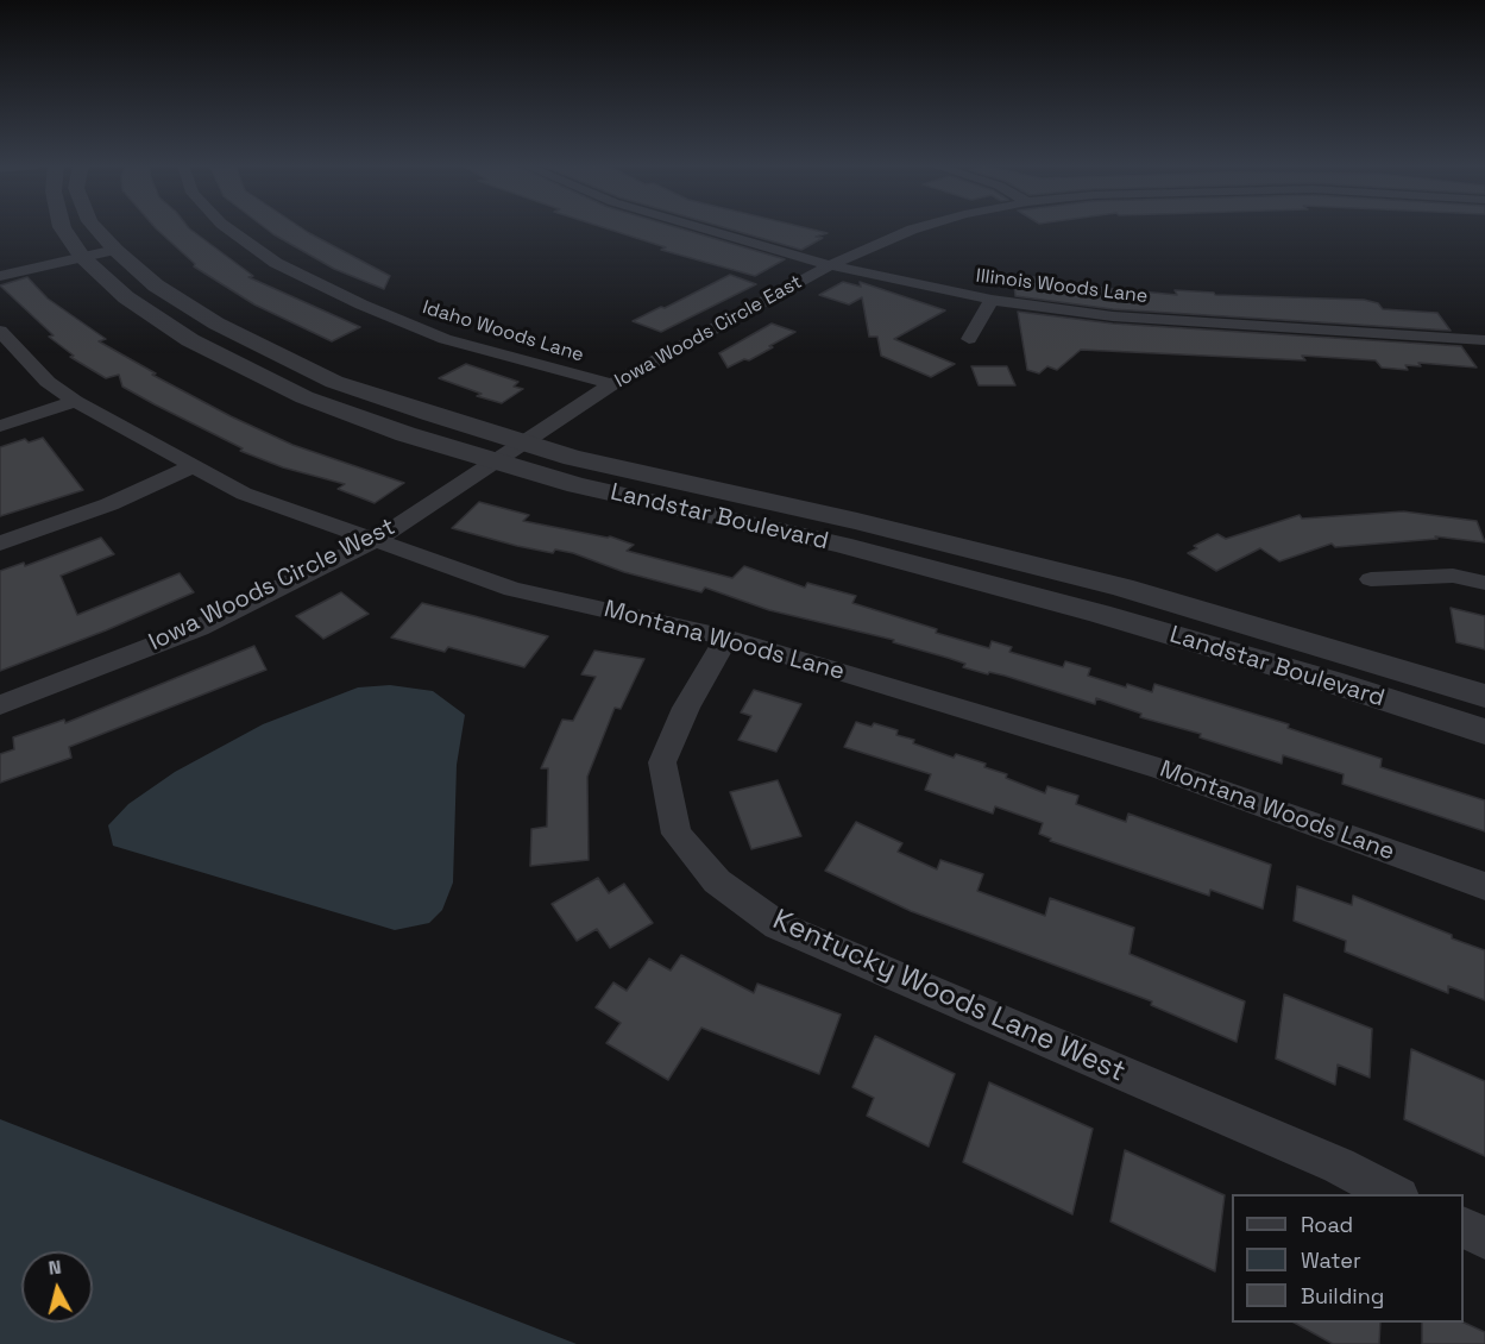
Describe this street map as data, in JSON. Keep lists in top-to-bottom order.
{
  "streets": {
    "street": [
      "Illinois Woods Lane",
      "Idaho Woods Lane",
      "Iowa Woods Circle East",
      "Landstar Boulevard",
      "Iowa Woods Circle West",
      "Montana Woods Lane",
      "Kentucky Woods Lane West"
    ]
  },
  "crossings": [
    ["Illinois Woods Lane", "Iowa Woods Circle East"],
    ["Idaho Woods Lane", "Iowa Woods Circle East"],
    ["Iowa Woods Circle East", "Landstar Boulevard"],
    ["Iowa Woods Circle East", "Iowa Woods Circle West"],
    ["Landstar Boulevard", "Iowa Woods Circle West"],
    ["Iowa Woods Circle West", "Montana Woods Lane"],
    ["Montana Woods Lane", "Kentucky Woods Lane West"]
  ],
  "legend": ["Road", "Water", "Building"],
  "north": "top"
}
